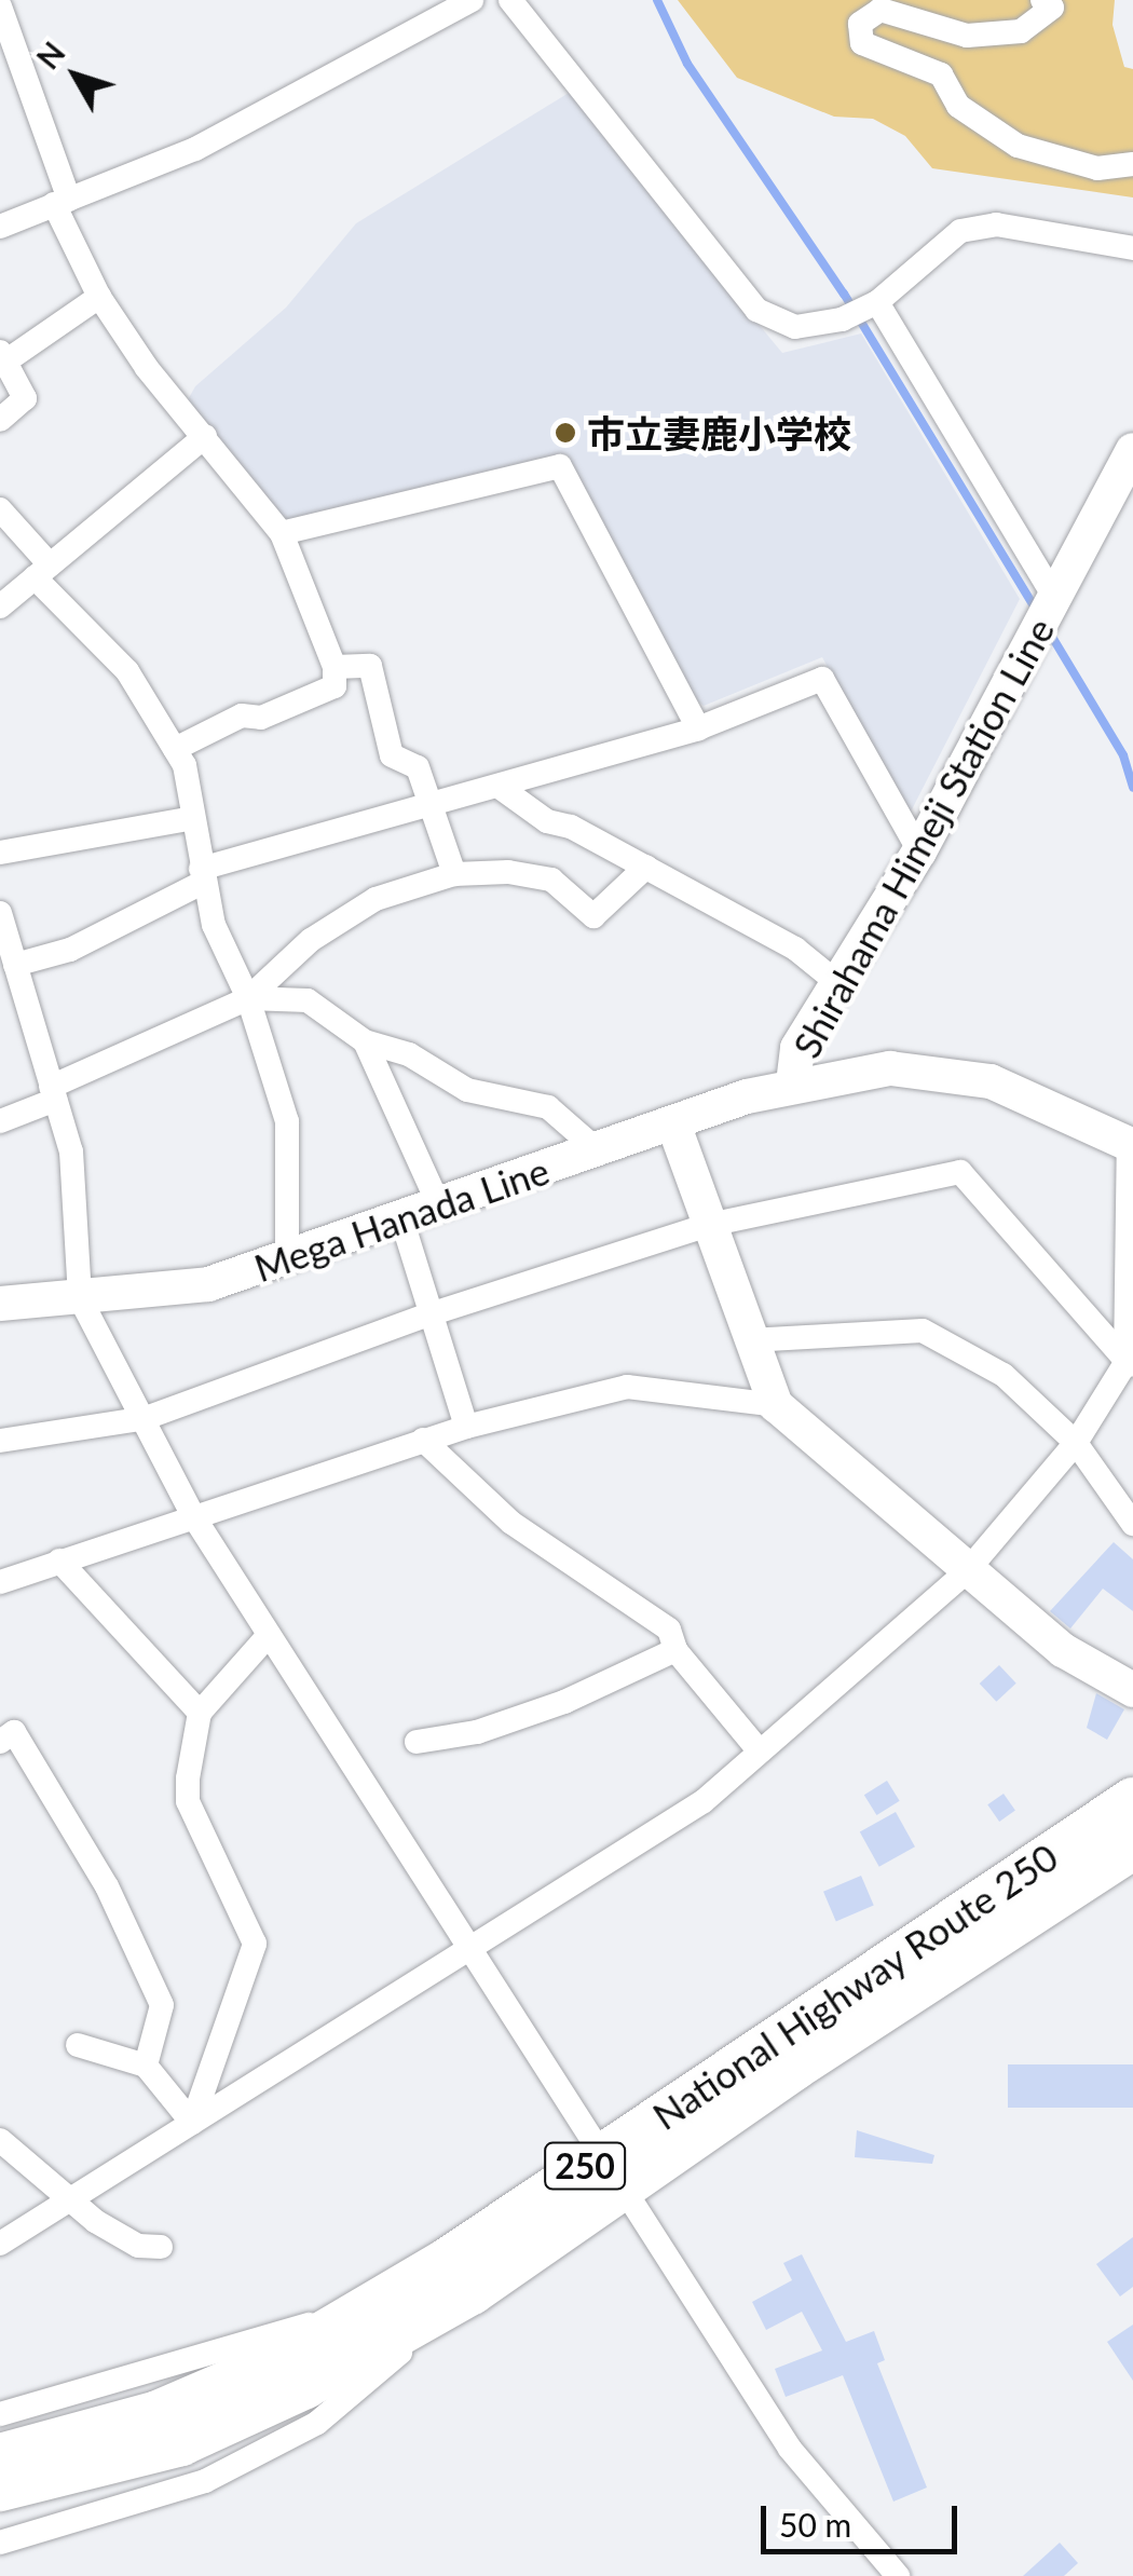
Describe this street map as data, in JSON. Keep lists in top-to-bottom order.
{
  "streets": {
    "highway": ["National Highway Route 250", "250"],
    "main road": ["Shirahama Himeji Station Line", "Mega Hanada Line"]
  },
  "crossings": [
    ["Shirahama Himeji Station Line", "Mega Hanada Line"]
  ],
  "places": ["市立妻鹿小学校"],
  "scale_bar": "50 m",
  "north": "top left"
}
